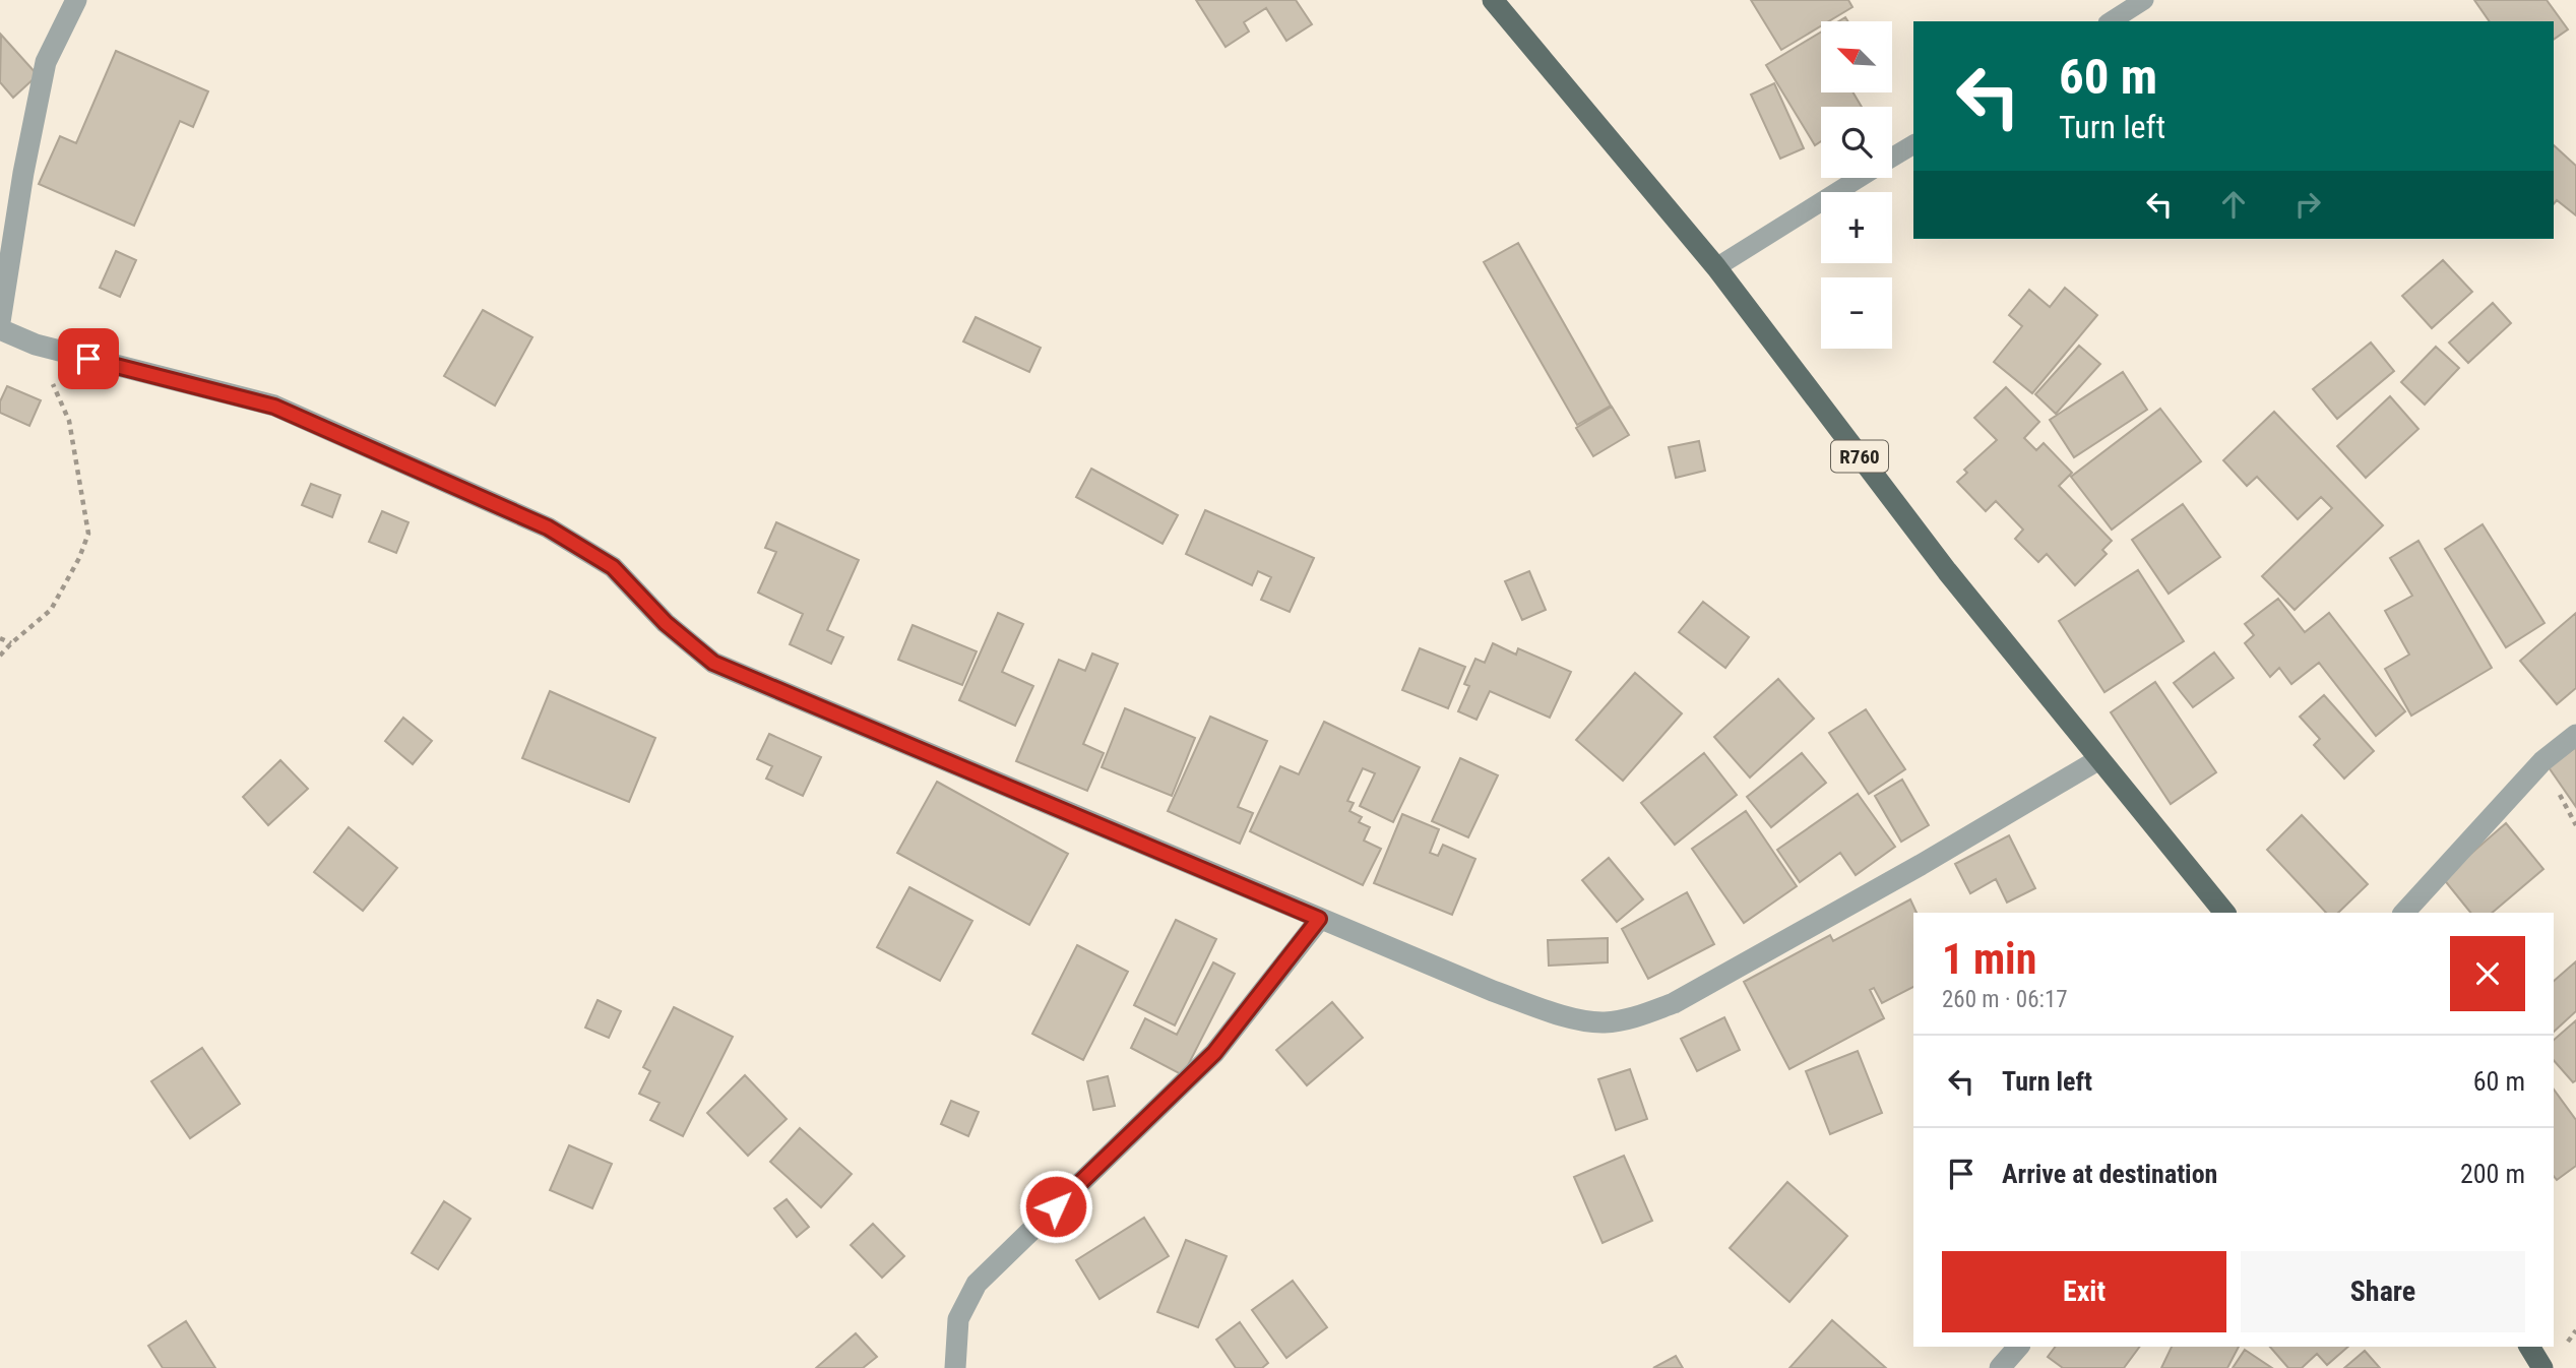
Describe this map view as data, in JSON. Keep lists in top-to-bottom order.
{
  "streets": {
    "main road": ["R760"]
  },
  "north": "top left",
  "page": {
    "map_buttons": ["+", "−"],
    "turn": ["60 m", "Turn left"],
    "heading": ["1 min", "260 m · 06:17"],
    "list": [
      {
        "name": "Turn left",
        "value": "60 m"
      },
      {
        "name": "Arrive at destination",
        "value": "200 m"
      }
    ],
    "buttons": ["Exit", "Share"]
  }
}
